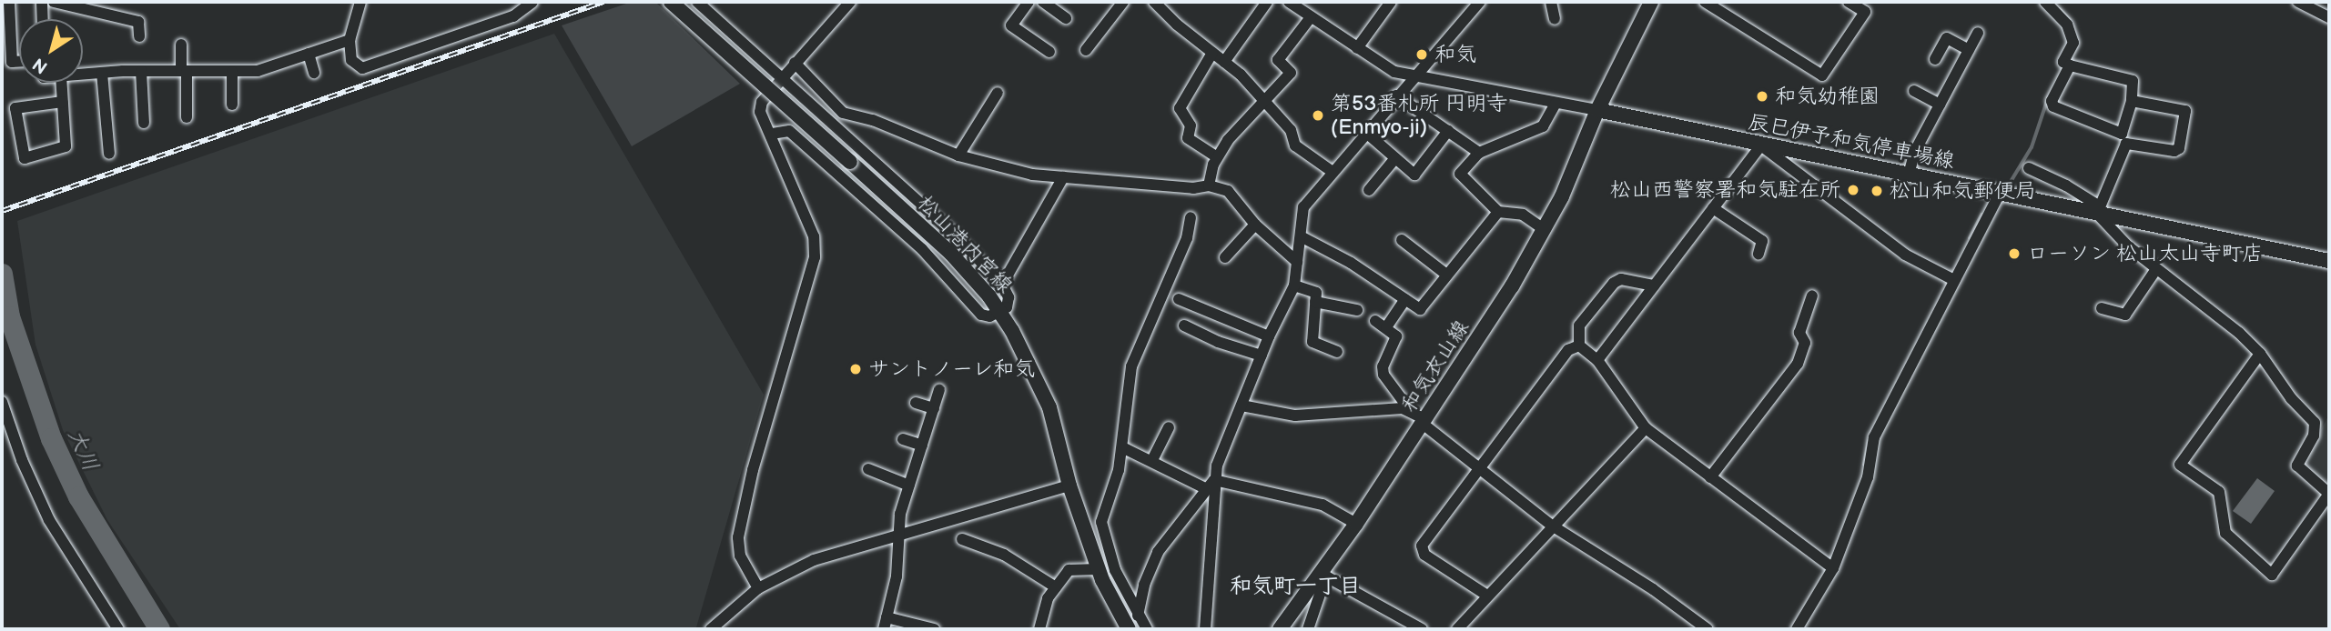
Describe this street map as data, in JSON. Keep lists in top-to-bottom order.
{
  "streets": {
    "main road": ["辰巳伊予和気停車場線", "松山港内宮線", "和気衣山線"]
  },
  "crossings": [
    ["辰巳伊予和気停車場線", "和気衣山線"]
  ],
  "districts": ["和気町一丁目"],
  "water": ["大川"],
  "places": [
    "和気",
    "和気幼稚園",
    "第53番札所 円明寺 (Enmyo-ji)",
    "松山西警察署和気駐在所",
    "松山和気郵便局",
    "ローソン 松山太山寺町店",
    "サントノーレ和気"
  ],
  "north": "bottom left"
}
